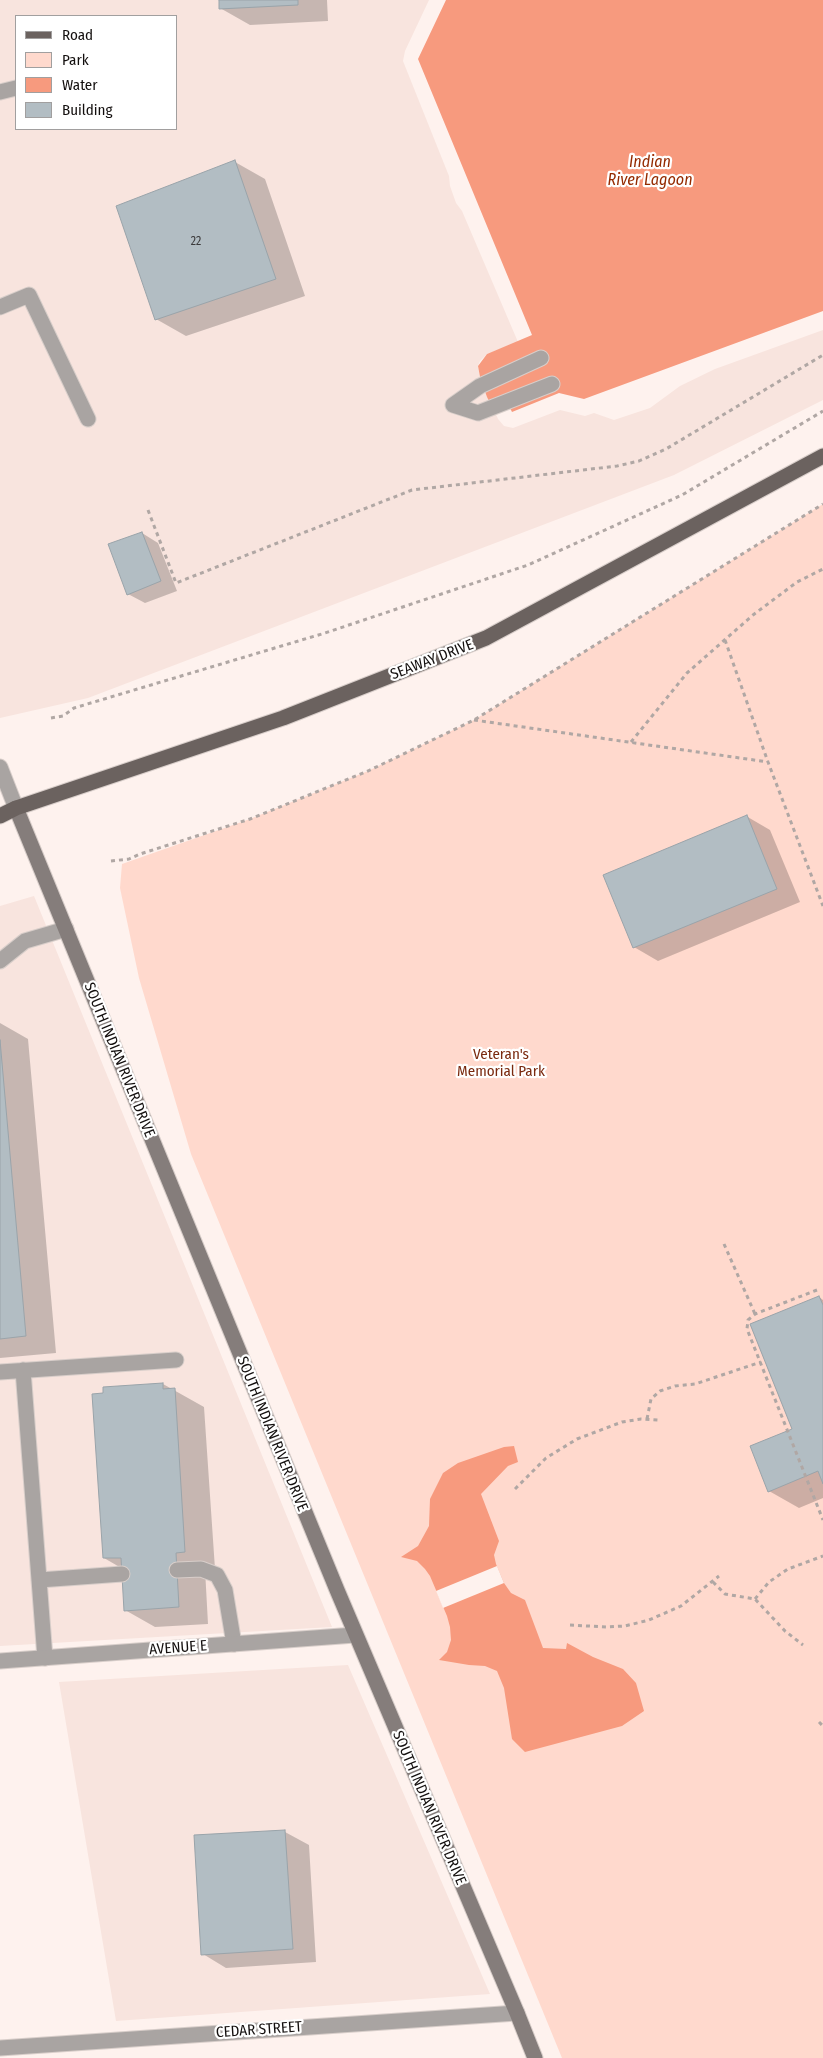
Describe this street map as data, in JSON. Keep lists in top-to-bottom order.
{
  "streets": {
    "main road": ["SEAWAY DRIVE"],
    "street": ["SOUTH INDIAN RIVER DRIVE", "AVENUE E", "CEDAR STREET"]
  },
  "crossings": [
    ["SEAWAY DRIVE", "SOUTH INDIAN RIVER DRIVE"],
    ["SOUTH INDIAN RIVER DRIVE", "AVENUE E"],
    ["SOUTH INDIAN RIVER DRIVE", "CEDAR STREET"]
  ],
  "water": ["Indian River Lagoon"],
  "parks": ["Veteran's Memorial Park"],
  "house_numbers": ["22"],
  "legend": [
    "Road",
    "Park",
    "Water",
    "Building"
  ]
}
